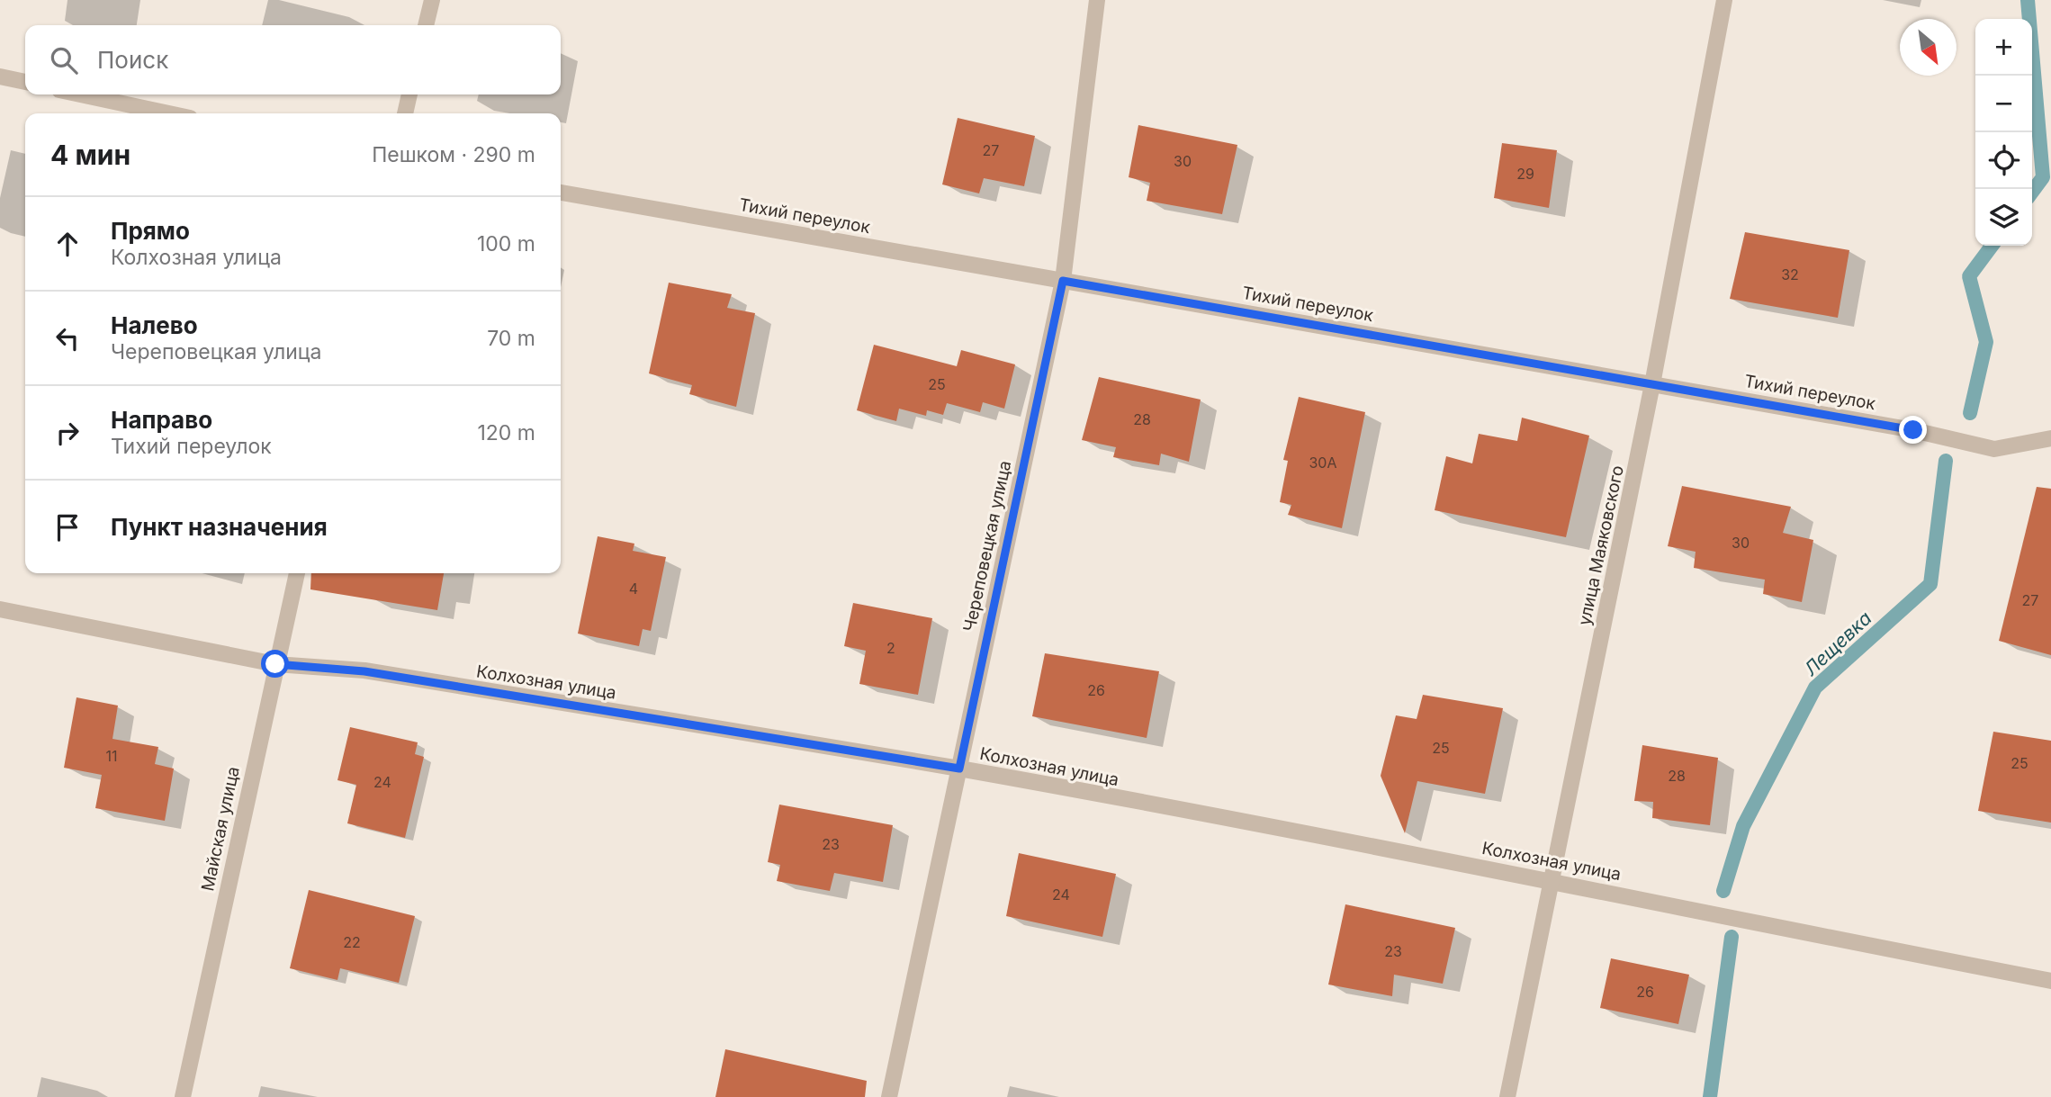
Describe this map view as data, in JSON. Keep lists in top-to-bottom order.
{
  "streets": {
    "street": [
      "Тихий переулок",
      "улица Маяковского",
      "Череповецкая улица",
      "Колхозная улица",
      "Майская улица"
    ]
  },
  "crossings": [
    ["Тихий переулок", "улица Маяковского"],
    ["Тихий переулок", "Череповецкая улица"],
    ["улица Маяковского", "Колхозная улица"],
    ["Череповецкая улица", "Колхозная улица"],
    ["Колхозная улица", "Майская улица"]
  ],
  "water": ["Лещевка"],
  "house_numbers": [
    "27",
    "30",
    "29",
    "32",
    "25",
    "28",
    "30А",
    "30",
    "4",
    "27",
    "2",
    "26",
    "25",
    "11",
    "25",
    "28",
    "24",
    "23",
    "24",
    "22",
    "23",
    "26"
  ],
  "north": "bottom right",
  "page": {
    "map_buttons": ["+", "−"],
    "search": "Поиск",
    "heading": ["4 мин", "Пешком · 290 m"],
    "list": [
      ["Прямо", "Колхозная улица", "100 m"],
      ["Налево", "Череповецкая улица", "70 m"],
      ["Направо", "Тихий переулок", "120 m"],
      "Пункт назначения"
    ]
  }
}
